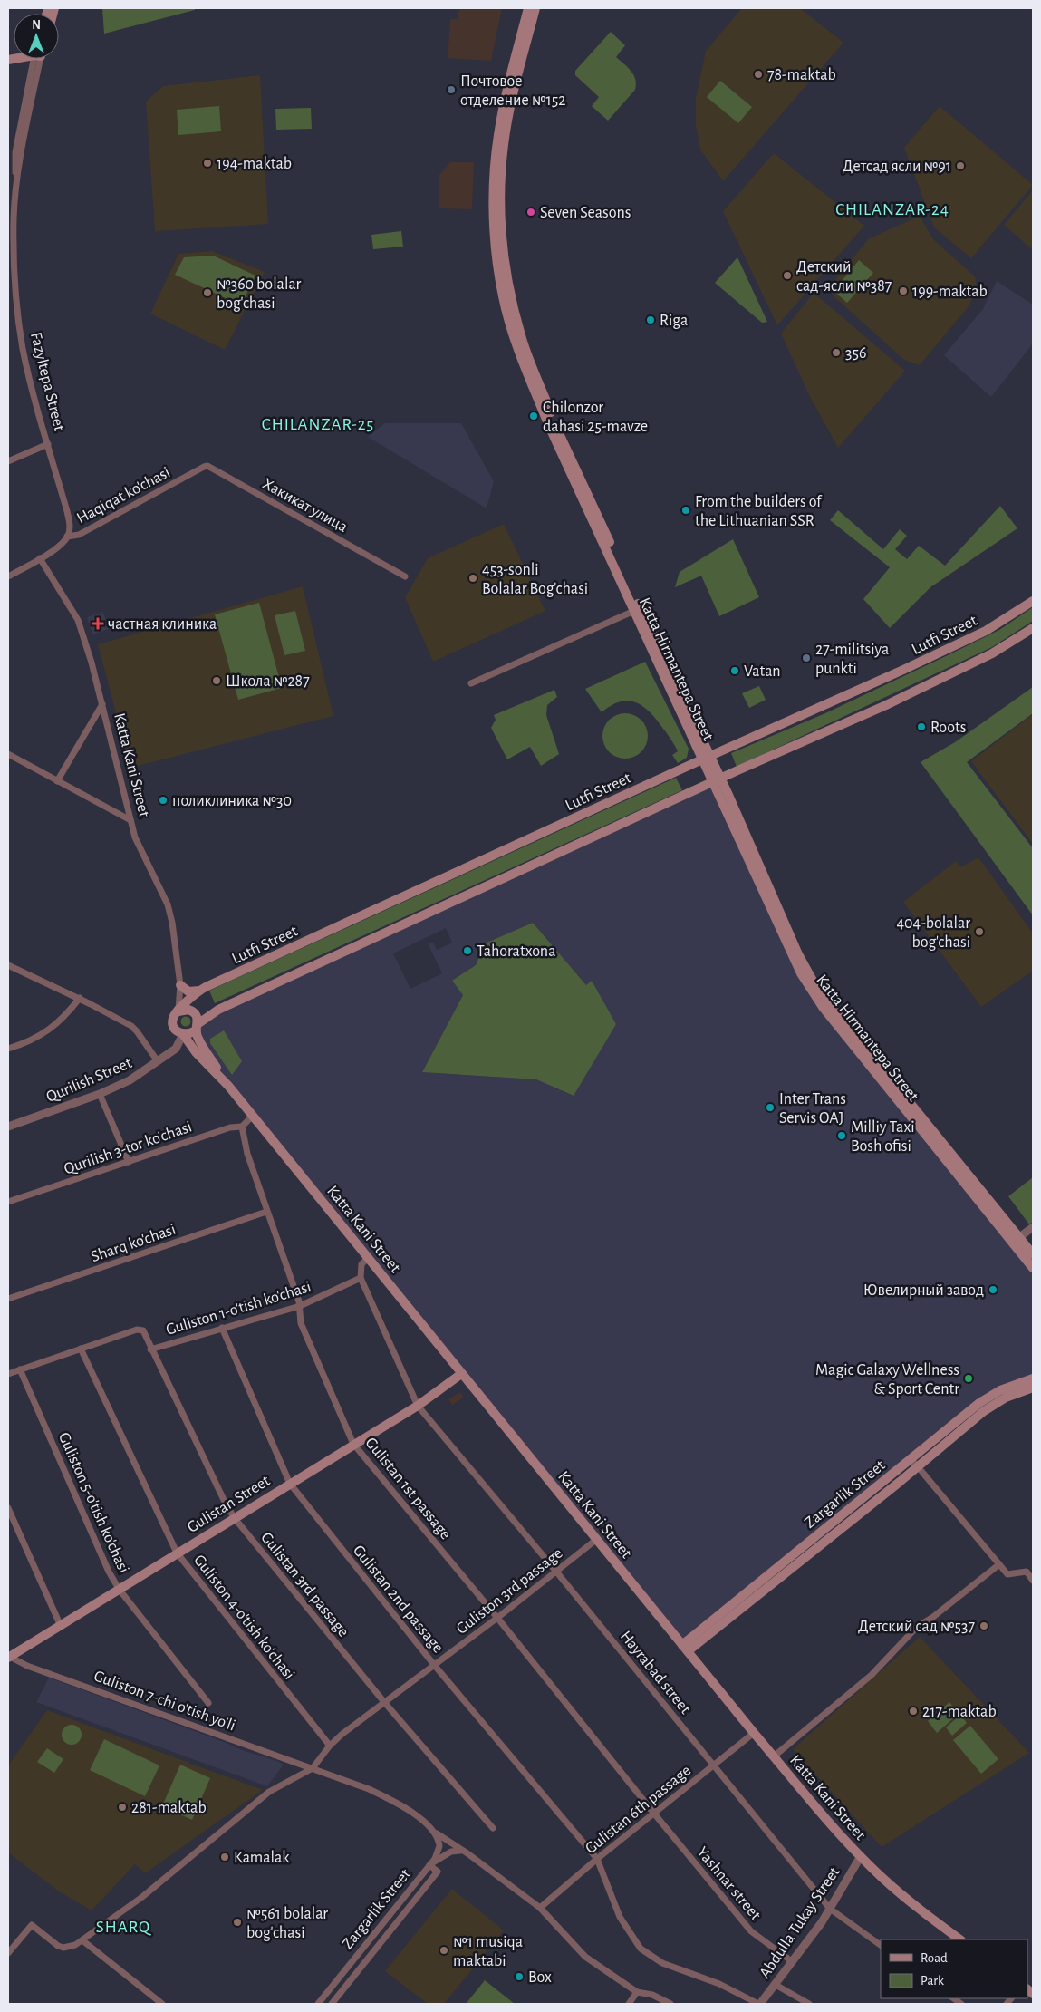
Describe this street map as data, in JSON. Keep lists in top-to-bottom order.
{
  "streets": {
    "main road": [
      "Lutfi Street",
      "Katta Hirmаntepa Street",
      "Katta Kani Street",
      "Zargarlik Street",
      "Gulistan Street"
    ],
    "street": [
      "Fazyltepa Street",
      "Haqiqat ko'chasi",
      "Хакикат улица",
      "Qurilish Street",
      "Qurilish 3-tor ko'chasi",
      "Sharq ko'chasi",
      "Guliston 1-o'tish ko'chasi",
      "Gulistan 1st passage",
      "Guliston 5-o'tish ko'chasi",
      "Gulistan 3rd passage",
      "Guliston 3rd passage",
      "Gulistan 2nd passage",
      "Guliston 4-o'tish ko'chasi",
      "Hayrabad street",
      "Guliston 7-chi o'tish yo'li",
      "Gulistan 6th passage",
      "Yashnar street",
      "Abdulla Tukay Street"
    ]
  },
  "crossings": [
    ["Fazyltepa Street", "Haqiqat ko'chasi"],
    ["Haqiqat ko'chasi", "Хакикат улица"],
    ["Lutfi Street", "Katta Hirmаntepa Street"],
    ["Lutfi Street", "Katta Kani Street"],
    ["Lutfi Street", "Qurilish Street"],
    ["Katta Kani Street", "Qurilish Street"],
    ["Katta Kani Street", "Zargarlik Street"],
    ["Katta Kani Street", "Gulistan Street"],
    ["Katta Kani Street", "Guliston 3rd passage"],
    ["Katta Kani Street", "Gulistan 6th passage"],
    ["Katta Kani Street", "Abdulla Tukay Street"],
    ["Qurilish 3-tor ko'chasi", "Gulistan 1st passage"],
    ["Sharq ko'chasi", "Gulistan 1st passage"],
    ["Guliston 1-o'tish ko'chasi", "Gulistan 1st passage"],
    ["Guliston 1-o'tish ko'chasi", "Gulistan 3rd passage"],
    ["Guliston 1-o'tish ko'chasi", "Gulistan 2nd passage"],
    ["Guliston 1-o'tish ko'chasi", "Hayrabad street"],
    ["Gulistan 1st passage", "Gulistan Street"],
    ["Gulistan 1st passage", "Guliston 3rd passage"],
    ["Gulistan 1st passage", "Gulistan 6th passage"],
    ["Gulistan 1st passage", "Yashnar street"],
    ["Guliston 5-o'tish ko'chasi", "Gulistan Street"],
    ["Gulistan Street", "Gulistan 3rd passage"],
    ["Gulistan Street", "Gulistan 2nd passage"],
    ["Gulistan Street", "Guliston 4-o'tish ko'chasi"],
    ["Gulistan Street", "Hayrabad street"],
    ["Gulistan Street", "Guliston 7-chi o'tish yo'li"],
    ["Gulistan 3rd passage", "Guliston 3rd passage"],
    ["Gulistan 3rd passage", "Guliston 4-o'tish ko'chasi"],
    ["Guliston 3rd passage", "Gulistan 2nd passage"],
    ["Guliston 3rd passage", "Guliston 4-o'tish ko'chasi"],
    ["Guliston 3rd passage", "Hayrabad street"],
    ["Guliston 3rd passage", "Guliston 7-chi o'tish yo'li"],
    ["Gulistan 2nd passage", "Gulistan 6th passage"],
    ["Gulistan 2nd passage", "Abdulla Tukay Street"],
    ["Hayrabad street", "Gulistan 6th passage"],
    ["Hayrabad street", "Abdulla Tukay Street"],
    ["Guliston 7-chi o'tish yo'li", "Gulistan 6th passage"],
    ["Gulistan 6th passage", "Yashnar street"],
    ["Yashnar street", "Abdulla Tukay Street"]
  ],
  "districts": ["CHILANZAR-24", "CHILANZAR-25", "SHARQ"],
  "places": {
    "other": [
      "78-maktab",
      "Почтовое отделение №152",
      "194-maktab",
      "Детсад ясли №91",
      "Seven Seasons",
      "Детский сад-ясли №387",
      "199-maktab",
      "№360 bolalar bog'chasi",
      "Riga",
      "356",
      "Chilonzor dahasi 25-mavze",
      "From the builders of the Lithuanian SSR",
      "453-sonli Bolalar Bog'chasi",
      "27-militsiya punkti",
      "Vatan",
      "Школа №287",
      "Roots",
      "поликлиника №30",
      "404-bolalar bog'chasi",
      "Tahoratxona",
      "Inter Trans Servis OAJ",
      "Milliy Taxi Bosh ofisi",
      "Ювелирный завод",
      "Magic Galaxy Wellness & Sport Centr",
      "Детский сад №537",
      "217-maktab",
      "281-maktab",
      "Kamalak",
      "№561 bolalar bog'chasi",
      "№1 musiqa maktabi",
      "Box"
    ],
    "health": ["частная клиника"]
  },
  "legend": ["Road", "Park"],
  "north": "top"
}
